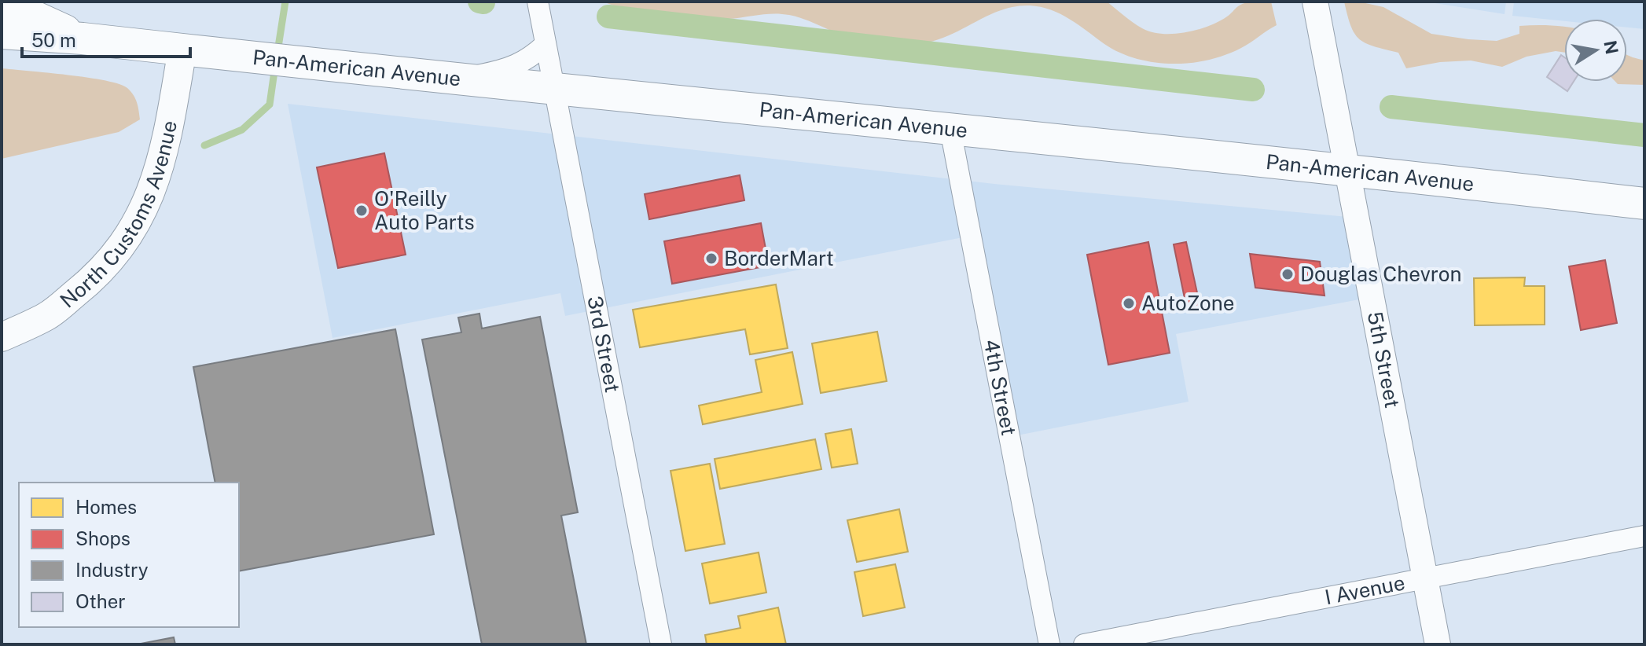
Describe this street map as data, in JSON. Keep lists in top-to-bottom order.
{
  "streets": {
    "main road": ["Pan-American Avenue", "North Customs Avenue"],
    "street": [
      "3rd Street",
      "5th Street",
      "4th Street",
      "I Avenue"
    ]
  },
  "crossings": [
    ["Pan-American Avenue", "North Customs Avenue"],
    ["Pan-American Avenue", "3rd Street"],
    ["Pan-American Avenue", "5th Street"],
    ["Pan-American Avenue", "4th Street"],
    ["5th Street", "I Avenue"]
  ],
  "places": [
    "O'Reilly Auto Parts",
    "BorderMart",
    "Douglas Chevron",
    "AutoZone"
  ],
  "legend": [
    "Homes",
    "Shops",
    "Industry",
    "Other"
  ],
  "scale_bar": "50 m",
  "north": "right"
}
